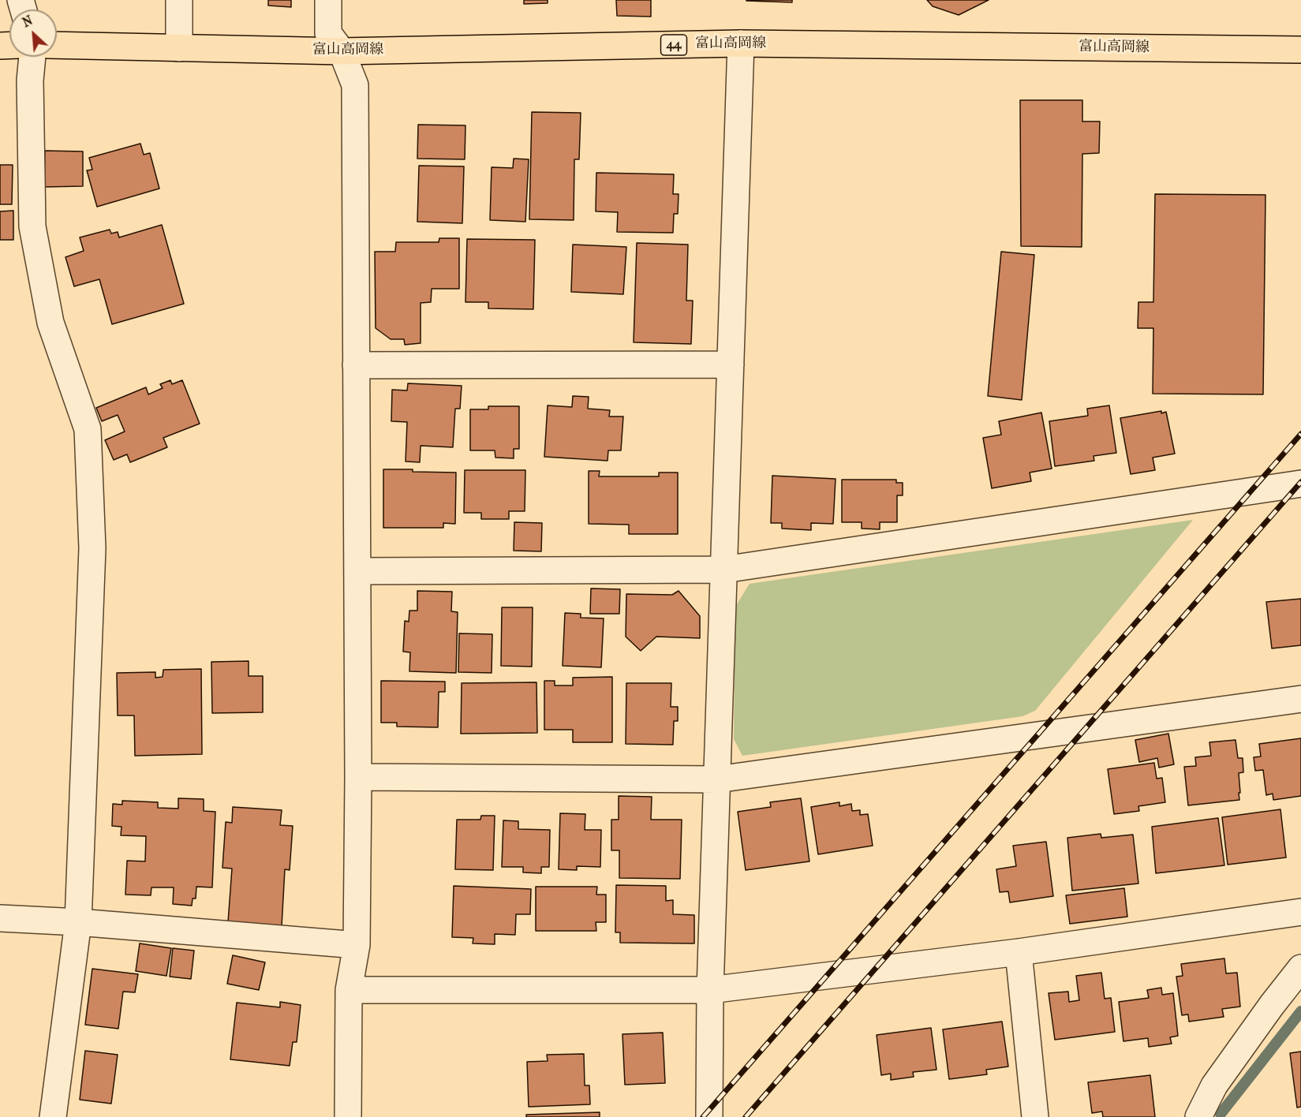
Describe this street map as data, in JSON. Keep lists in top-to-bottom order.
{
  "streets": {
    "main road": ["富山高岡線", "44"]
  },
  "north": "top left"
}
